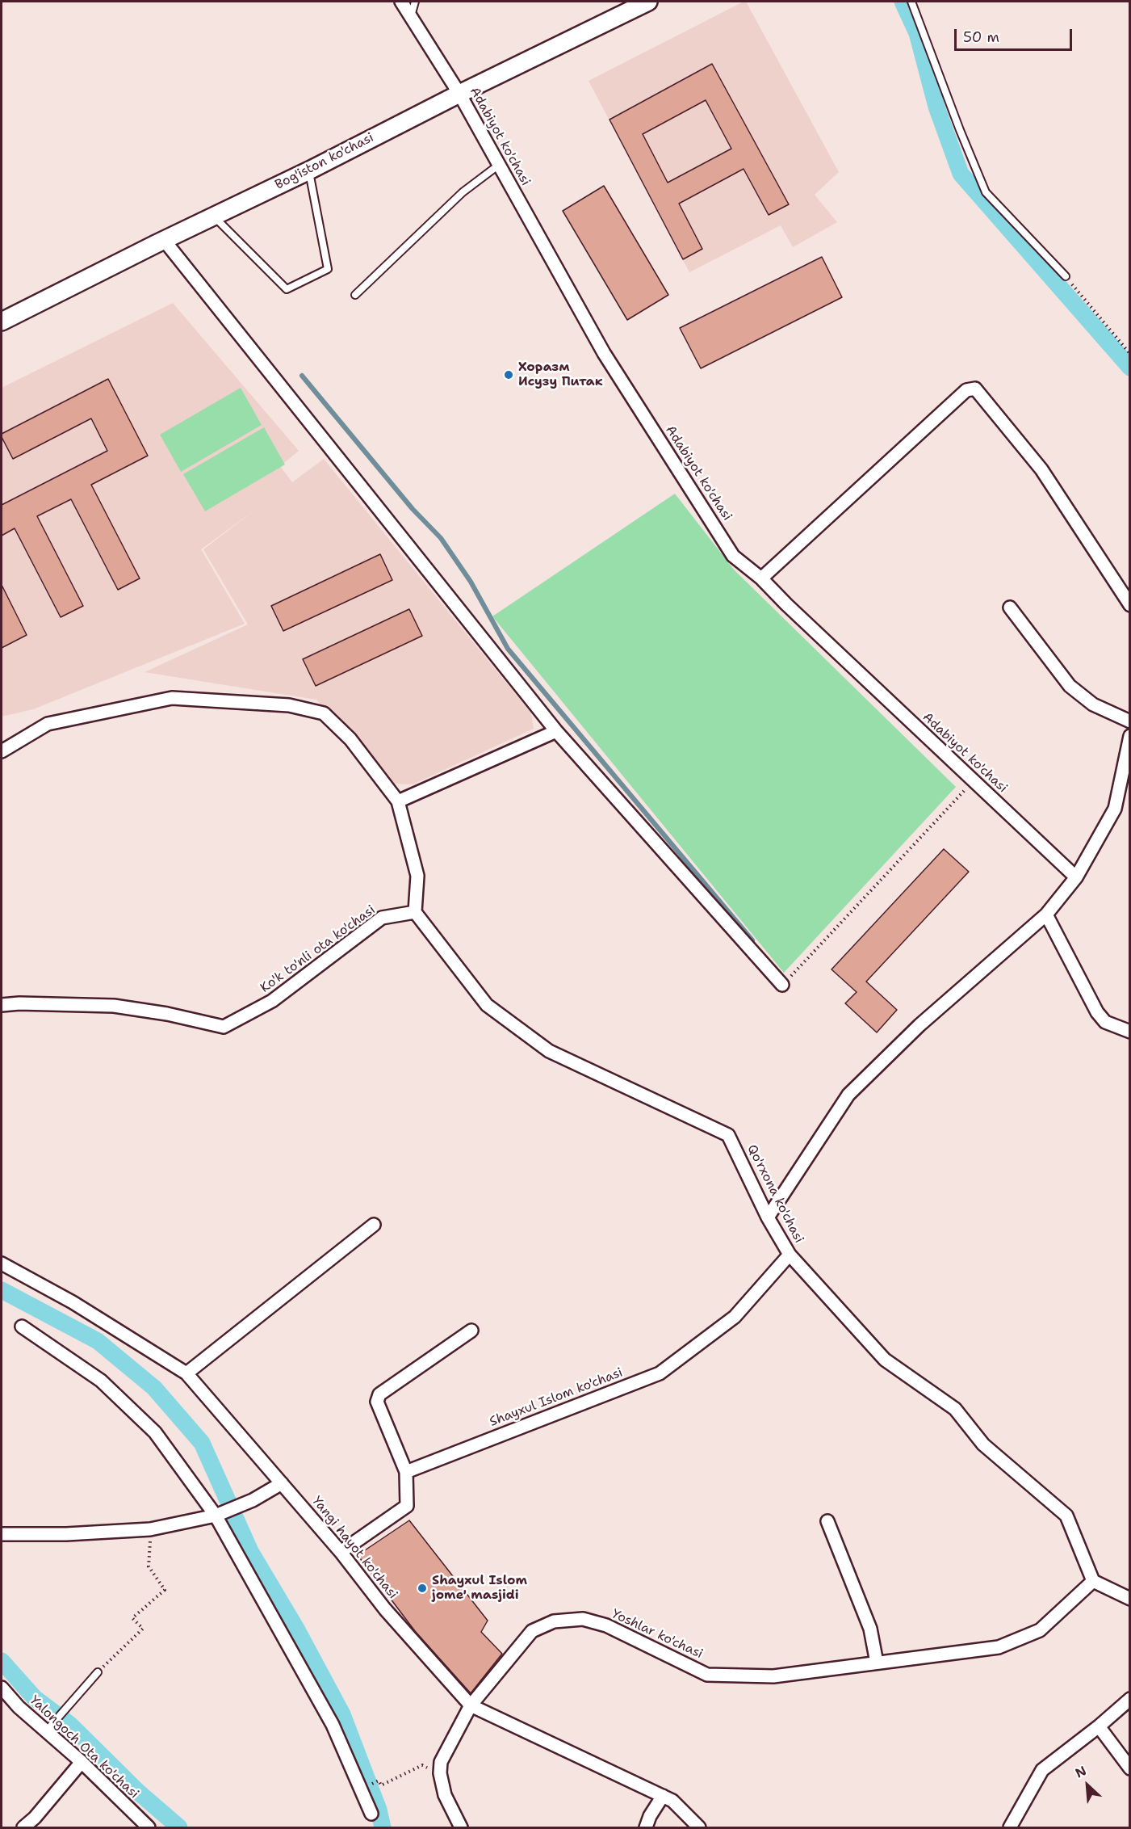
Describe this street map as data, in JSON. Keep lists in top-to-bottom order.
{
  "streets": {
    "main road": ["Bog'iston ko'chasi"],
    "street": [
      "Adabiyot ko'chasi",
      "Ko'k to'nli ota ko'chasi",
      "Qo'rxona ko'chasi",
      "Shayxul Islom ko'chasi",
      "Yangi hayot ko'chasi",
      "Yoshlar ko'chasi",
      "Yalongoch Ota ko'chasi"
    ]
  },
  "crossings": [
    ["Adabiyot ko'chasi", "Bog'iston ko'chasi"],
    ["Ko'k to'nli ota ko'chasi", "Qo'rxona ko'chasi"],
    ["Qo'rxona ko'chasi", "Shayxul Islom ko'chasi"],
    ["Qo'rxona ko'chasi", "Yoshlar ko'chasi"],
    ["Yangi hayot ko'chasi", "Yoshlar ko'chasi"]
  ],
  "places": ["Хоразм Исузу Питак", "Shayxul Islom jome' masjidi"],
  "scale_bar": "50 m",
  "north": "top left"
}
